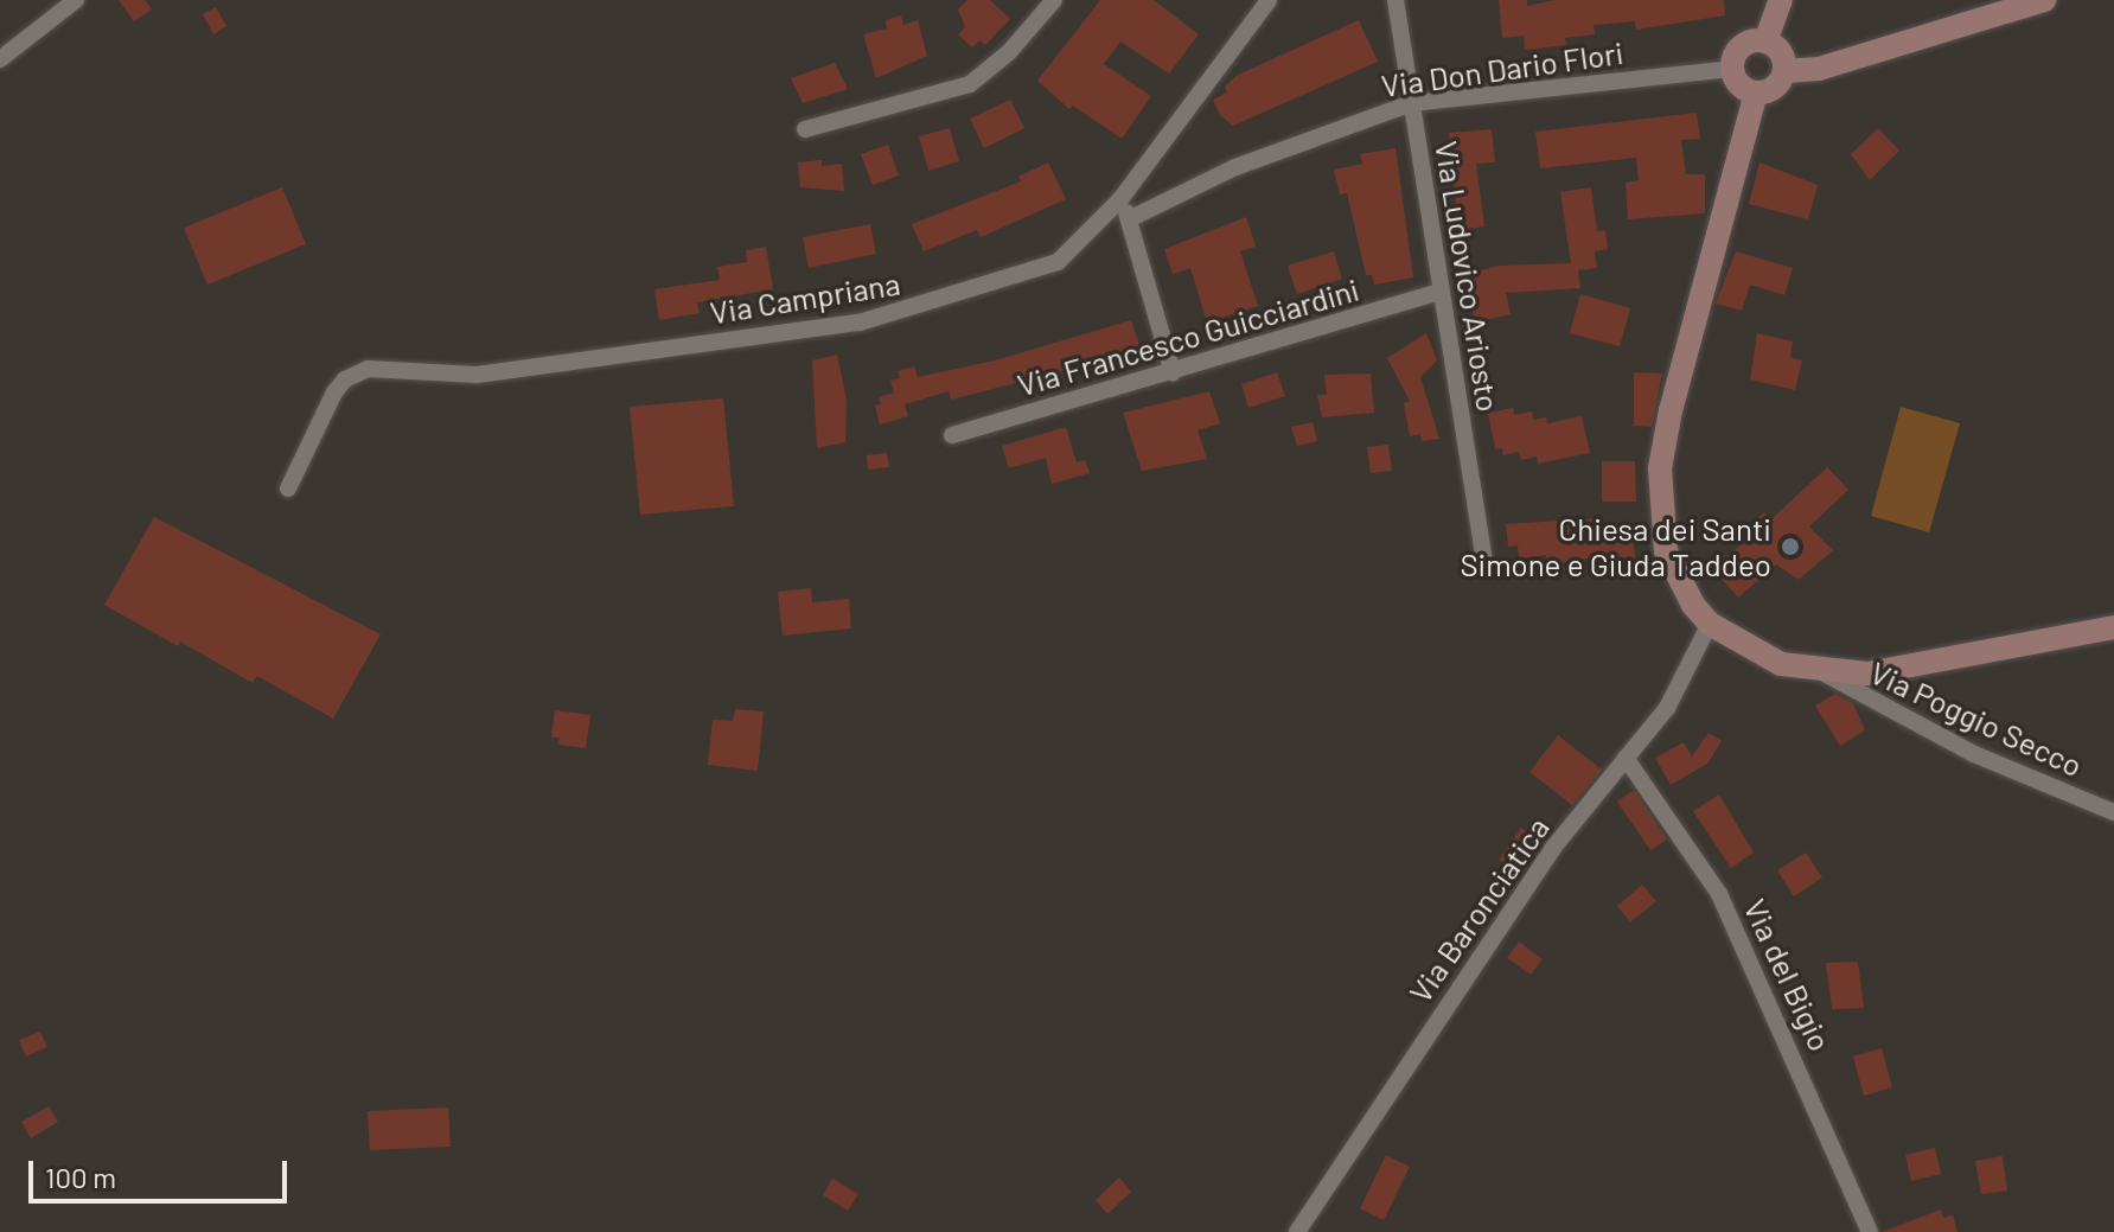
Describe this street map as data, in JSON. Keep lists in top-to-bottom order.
{
  "streets": {
    "street": [
      "Via Don Dario Flori",
      "Via Ludovico Ariosto",
      "Via Campriana",
      "Via Francesco Guicciardini",
      "Via Poggio Secco",
      "Via Baronciatica",
      "Via del Bigio"
    ]
  },
  "crossings": [
    ["Via Don Dario Flori", "Via Ludovico Ariosto"],
    ["Via Ludovico Ariosto", "Via Francesco Guicciardini"],
    ["Via Baronciatica", "Via del Bigio"]
  ],
  "places": ["Chiesa dei Santi Simone e Giuda Taddeo"],
  "scale_bar": "100 m"
}
